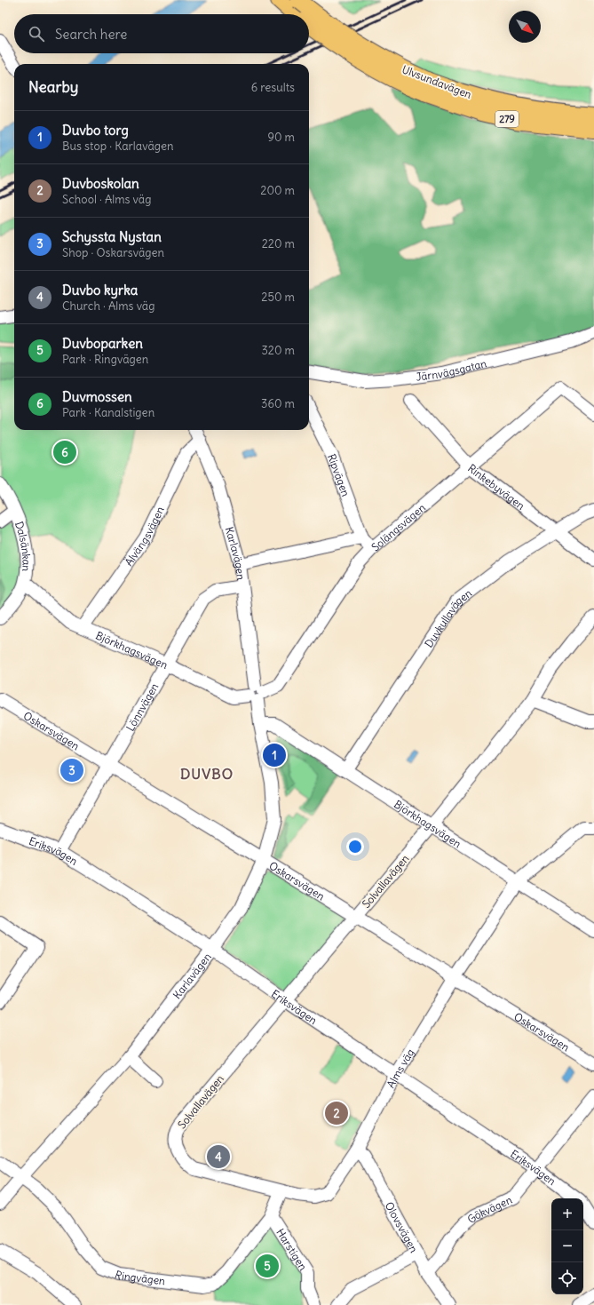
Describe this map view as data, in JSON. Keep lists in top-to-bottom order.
{
  "streets": {
    "main road": ["Ulvsundavägen", "279"],
    "street": [
      "Järnvägsgatan",
      "Ripvägen",
      "Rinkebyvägen",
      "Solängsvägen",
      "Älvängsvägen",
      "Dalsänkan",
      "Karlavägen",
      "Duvkullavägen",
      "Björkhagsvägen",
      "Lönnvägen",
      "Oskarsvägen",
      "Eriksvägen",
      "Solvallavägen",
      "Alms väg",
      "Gökvägen",
      "Olovsvägen",
      "Harstigen",
      "Ringvägen"
    ]
  },
  "crossings": [
    ["Ripvägen", "Solängsvägen"],
    ["Rinkebyvägen", "Solängsvägen"],
    ["Rinkebyvägen", "Duvkullavägen"],
    ["Solängsvägen", "Karlavägen"],
    ["Solängsvägen", "Björkhagsvägen"],
    ["Älvängsvägen", "Karlavägen"],
    ["Älvängsvägen", "Björkhagsvägen"],
    ["Dalsänkan", "Björkhagsvägen"],
    ["Karlavägen", "Björkhagsvägen"],
    ["Karlavägen", "Lönnvägen"],
    ["Karlavägen", "Oskarsvägen"],
    ["Karlavägen", "Eriksvägen"],
    ["Karlavägen", "Ringvägen"],
    ["Duvkullavägen", "Björkhagsvägen"],
    ["Björkhagsvägen", "Lönnvägen"],
    ["Björkhagsvägen", "Solvallavägen"],
    ["Björkhagsvägen", "Alms väg"],
    ["Lönnvägen", "Oskarsvägen"],
    ["Lönnvägen", "Eriksvägen"],
    ["Oskarsvägen", "Solvallavägen"],
    ["Oskarsvägen", "Alms väg"],
    ["Eriksvägen", "Solvallavägen"],
    ["Eriksvägen", "Alms väg"],
    ["Eriksvägen", "Gökvägen"],
    ["Solvallavägen", "Alms väg"],
    ["Alms väg", "Olovsvägen"],
    ["Alms väg", "Ringvägen"],
    ["Gökvägen", "Olovsvägen"],
    ["Harstigen", "Ringvägen"]
  ],
  "districts": ["DUVBO"],
  "north": "bottom right",
  "page": {
    "search": "Search here",
    "heading": ["Nearby", "6 results"],
    "list": [
      {
        "mark": "1",
        "name": "Duvbo torg",
        "note": "Bus stop · Karlavägen",
        "value": "90 m"
      },
      {
        "mark": "2",
        "name": "Duvboskolan",
        "note": "School · Alms väg",
        "value": "200 m"
      },
      {
        "mark": "3",
        "name": "Schyssta Nystan",
        "note": "Shop · Oskarsvägen",
        "value": "220 m"
      },
      {
        "mark": "4",
        "name": "Duvbo kyrka",
        "note": "Church · Alms väg",
        "value": "250 m"
      },
      {
        "mark": "5",
        "name": "Duvboparken",
        "note": "Park · Ringvägen",
        "value": "320 m"
      },
      {
        "mark": "6",
        "name": "Duvmossen",
        "note": "Park · Kanalstigen",
        "value": "360 m"
      }
    ],
    "pins": [
      "6",
      "1",
      "3",
      "2",
      "4",
      "5"
    ],
    "map_buttons": ["+", "−"]
  }
}
